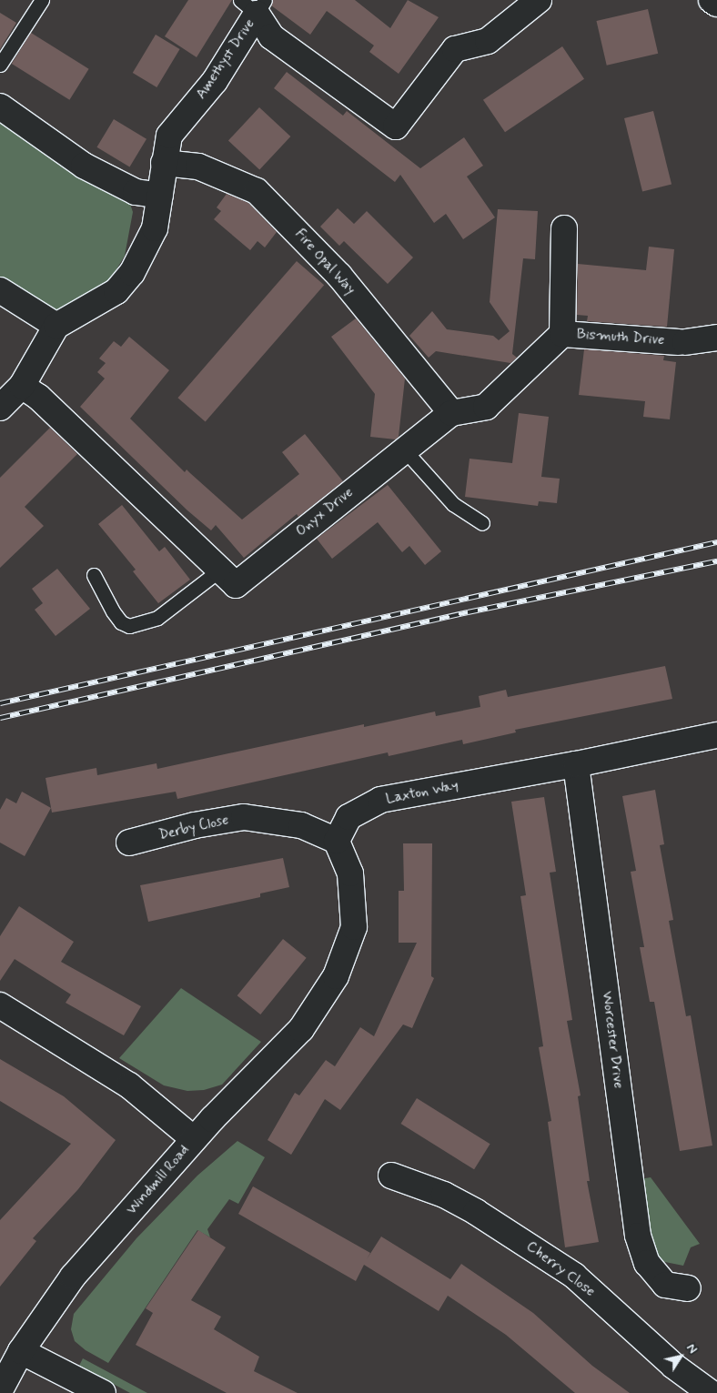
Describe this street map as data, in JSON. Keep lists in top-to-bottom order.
{
  "streets": {
    "street": [
      "Amethyst Drive",
      "Fire Opal Way",
      "Bismuth Drive",
      "Onyx Drive",
      "Laxton Way",
      "Derby Close",
      "Worcester Drive",
      "Windmill Road",
      "Cherry Close"
    ]
  },
  "crossings": [
    ["Amethyst Drive", "Fire Opal Way"],
    ["Fire Opal Way", "Onyx Drive"],
    ["Bismuth Drive", "Onyx Drive"],
    ["Laxton Way", "Derby Close"],
    ["Laxton Way", "Worcester Drive"]
  ],
  "north": "top right"
}
